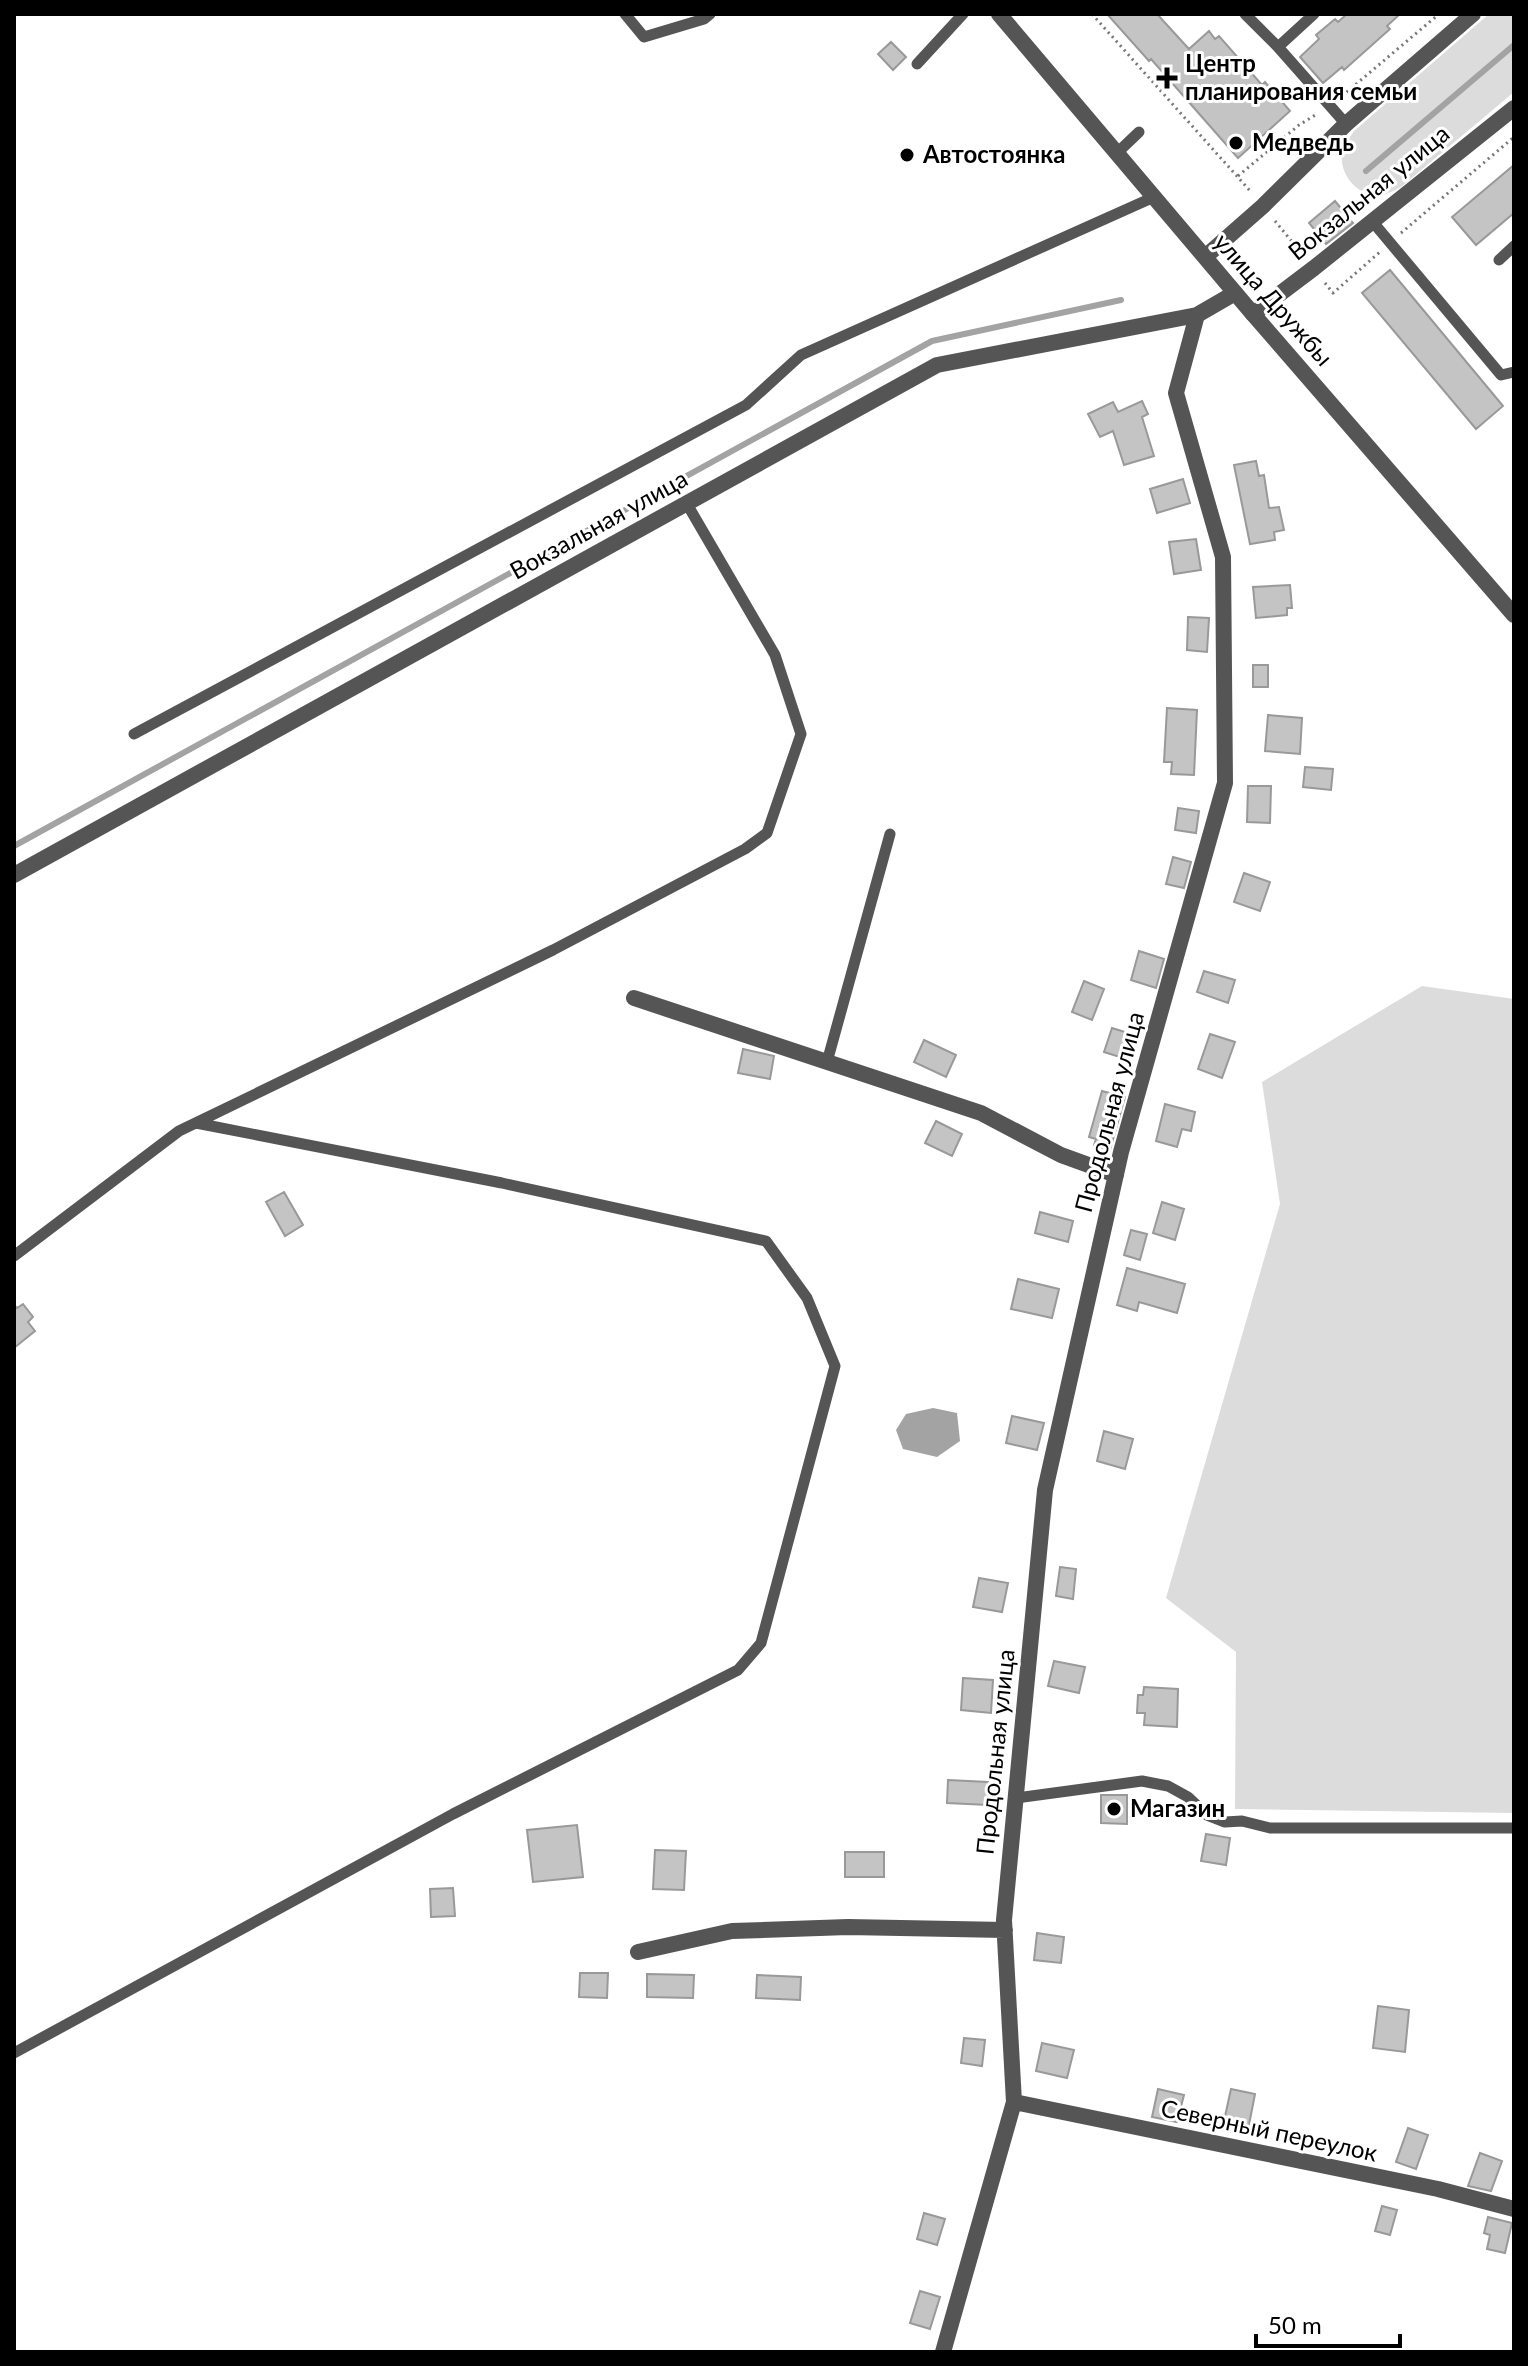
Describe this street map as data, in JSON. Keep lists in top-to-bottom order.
{
  "streets": {
    "street": [
      "Вокзальная улица",
      "улица Дружбы",
      "Продольная улица",
      "Северный переулок"
    ]
  },
  "crossings": [
    ["Вокзальная улица", "улица Дружбы"],
    ["Вокзальная улица", "Продольная улица"],
    ["Продольная улица", "Северный переулок"]
  ],
  "places": {
    "health": ["Центр планирования семьи"],
    "other": ["Медведь", "Автостоянка", "Магазин"]
  },
  "scale_bar": "50 m"
}
